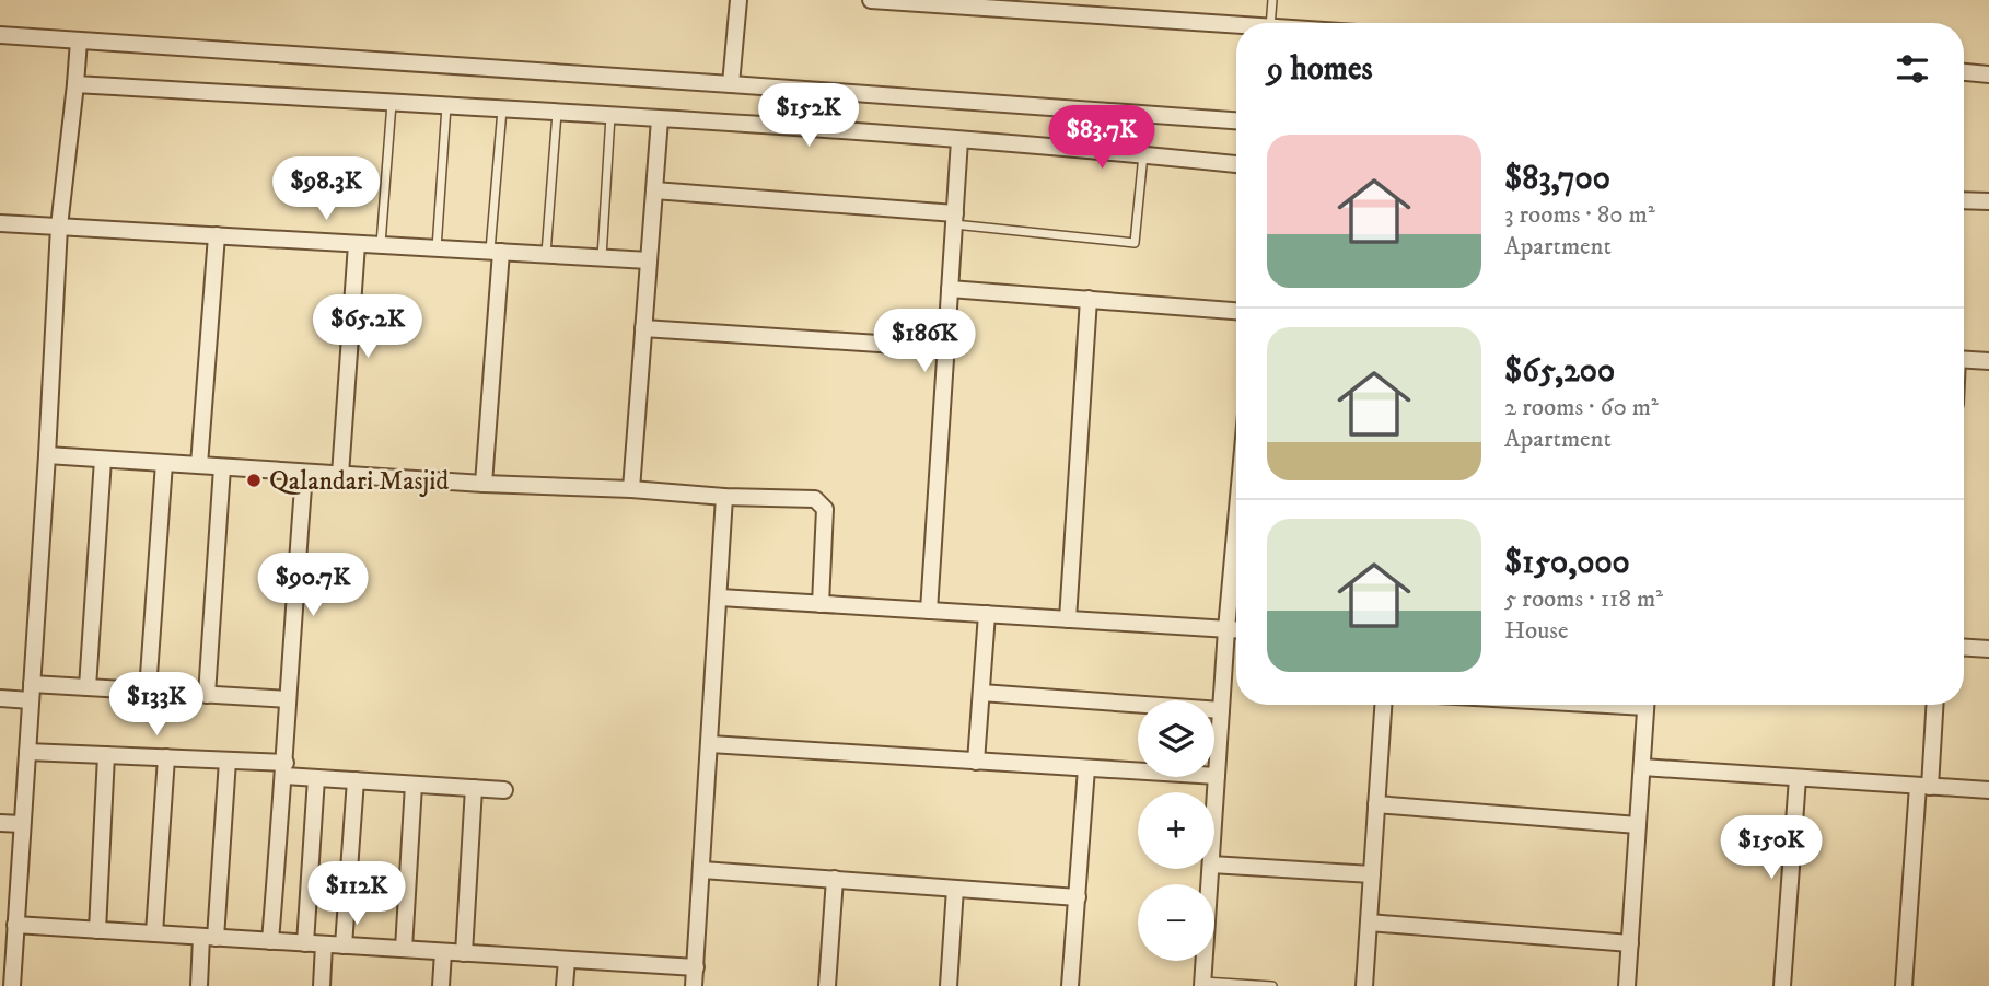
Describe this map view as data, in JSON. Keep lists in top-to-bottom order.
{
  "places": ["Qalandari Masjid"],
  "page": {
    "heading": "9 homes",
    "price": [
      "$152K",
      "$83.7K",
      "$98.3K",
      "$65.2K",
      "$186K",
      "$90.7K",
      "$133K",
      "$150K",
      "$112K"
    ],
    "list": [
      {
        "name": "$83,700",
        "note": "3 rooms · 80 m² · Apartment"
      },
      {
        "name": "$65,200",
        "note": "2 rooms · 60 m² · Apartment"
      },
      {
        "name": "$150,000",
        "note": "5 rooms · 118 m² · House"
      }
    ],
    "map_buttons": ["+", "−"]
  }
}
